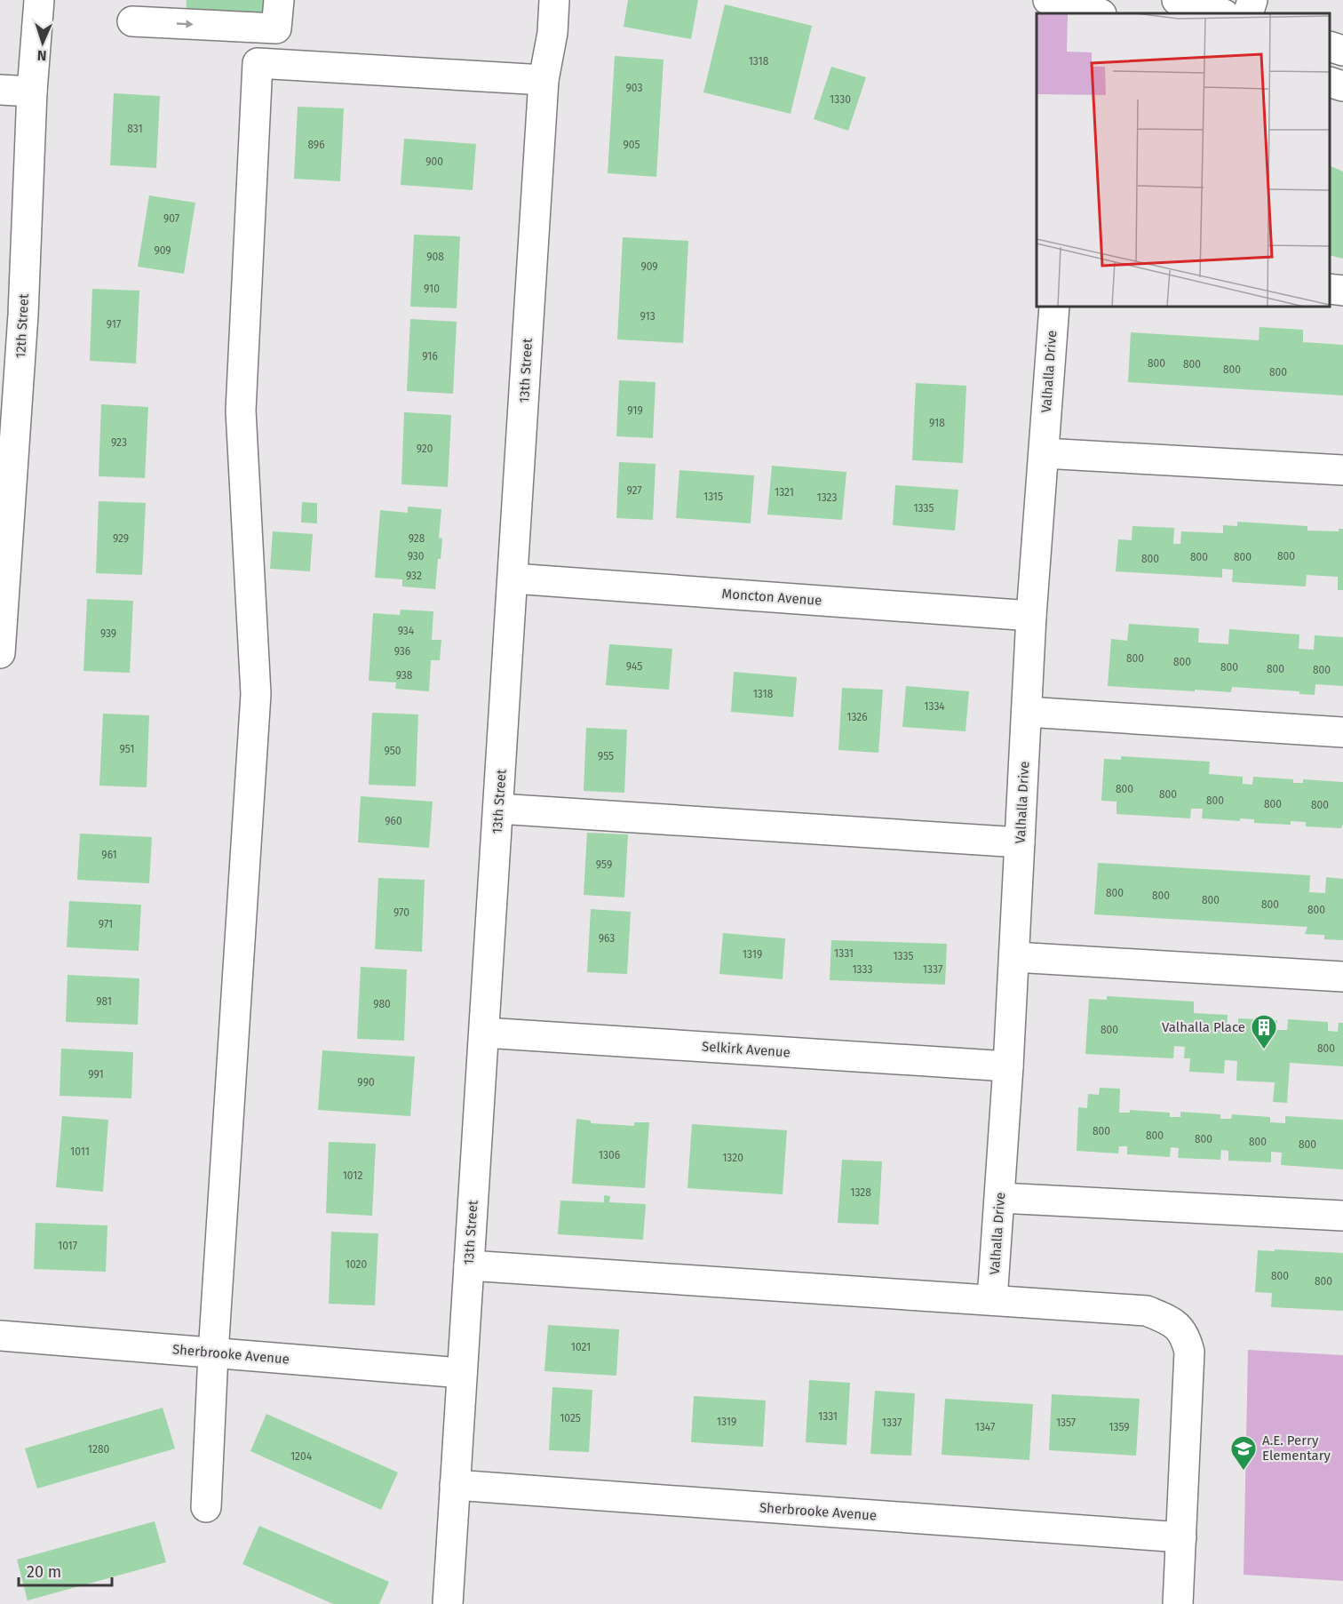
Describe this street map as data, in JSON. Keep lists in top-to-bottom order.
{
  "streets": {
    "street": [
      "12th Street",
      "13th Street",
      "Valhalla Drive",
      "Moncton Avenue",
      "Selkirk Avenue",
      "Sherbrooke Avenue"
    ]
  },
  "crossings": [
    ["13th Street", "Moncton Avenue"],
    ["13th Street", "Selkirk Avenue"],
    ["13th Street", "Sherbrooke Avenue"],
    ["Valhalla Drive", "Moncton Avenue"],
    ["Valhalla Drive", "Selkirk Avenue"]
  ],
  "places": {
    "building": ["Valhalla Place"],
    "school or university": ["A.E. Perry Elementary"]
  },
  "house_numbers": [
    "1318",
    "903",
    "1330",
    "831",
    "896",
    "905",
    "900",
    "907",
    "909",
    "908",
    "909",
    "910",
    "913",
    "917",
    "916",
    "800",
    "800",
    "800",
    "800",
    "919",
    "918",
    "923",
    "920",
    "927",
    "1321",
    "1315",
    "1323",
    "1335",
    "929",
    "928",
    "930",
    "800",
    "800",
    "800",
    "800",
    "932",
    "934",
    "939",
    "936",
    "800",
    "800",
    "945",
    "800",
    "800",
    "800",
    "938",
    "1318",
    "1334",
    "1326",
    "951",
    "950",
    "955",
    "800",
    "800",
    "800",
    "800",
    "800",
    "960",
    "961",
    "959",
    "800",
    "800",
    "800",
    "800",
    "800",
    "970",
    "971",
    "963",
    "1331",
    "1319",
    "1335",
    "1333",
    "1337",
    "981",
    "980",
    "800",
    "800",
    "991",
    "990",
    "800",
    "800",
    "800",
    "800",
    "800",
    "1011",
    "1306",
    "1320",
    "1012",
    "1328",
    "1017",
    "1020",
    "800",
    "800",
    "1021",
    "1331",
    "1025",
    "1319",
    "1337",
    "1357",
    "1347",
    "1359",
    "1280",
    "1204"
  ],
  "scale_bar": "20 m",
  "north": "bottom"
}
